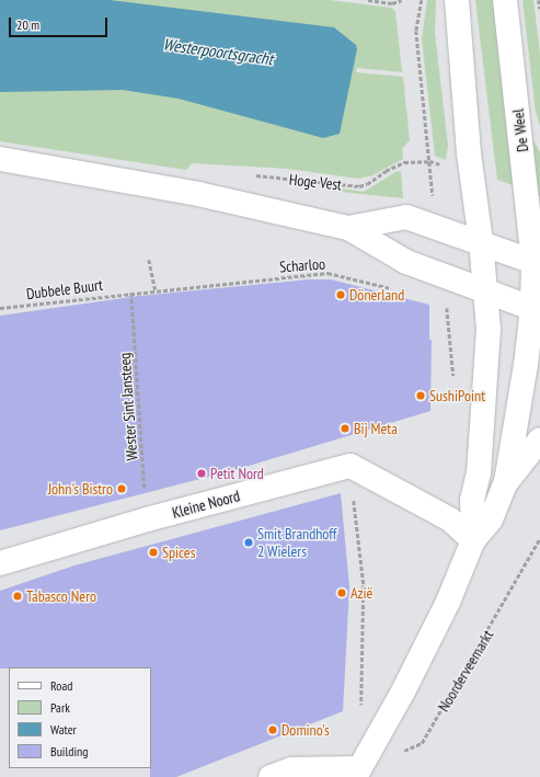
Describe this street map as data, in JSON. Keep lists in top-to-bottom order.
{
  "streets": {
    "street": ["De Weel", "Kleine Noord"],
    "path": [
      "Hoge Vest",
      "Scharloo",
      "Dubbele Buurt",
      "Wester Sint Jansteeg",
      "Noorderveemarkt"
    ]
  },
  "crossings": [
    ["Scharloo", "Dubbele Buurt"],
    ["Scharloo", "Wester Sint Jansteeg"],
    ["Dubbele Buurt", "Wester Sint Jansteeg"],
    ["Wester Sint Jansteeg", "Kleine Noord"]
  ],
  "water": ["Westerpoortsgracht"],
  "places": [
    "Dönerland",
    "SushiPoint",
    "Bij Meta",
    "Petit Nord",
    "John's Bistro",
    "Smit Brandhoff 2 Wielers",
    "Spices",
    "Azië",
    "Tabasco Nero",
    "Domino's"
  ],
  "legend": [
    "Road",
    "Park",
    "Water",
    "Building"
  ],
  "scale_bar": "20 m"
}
